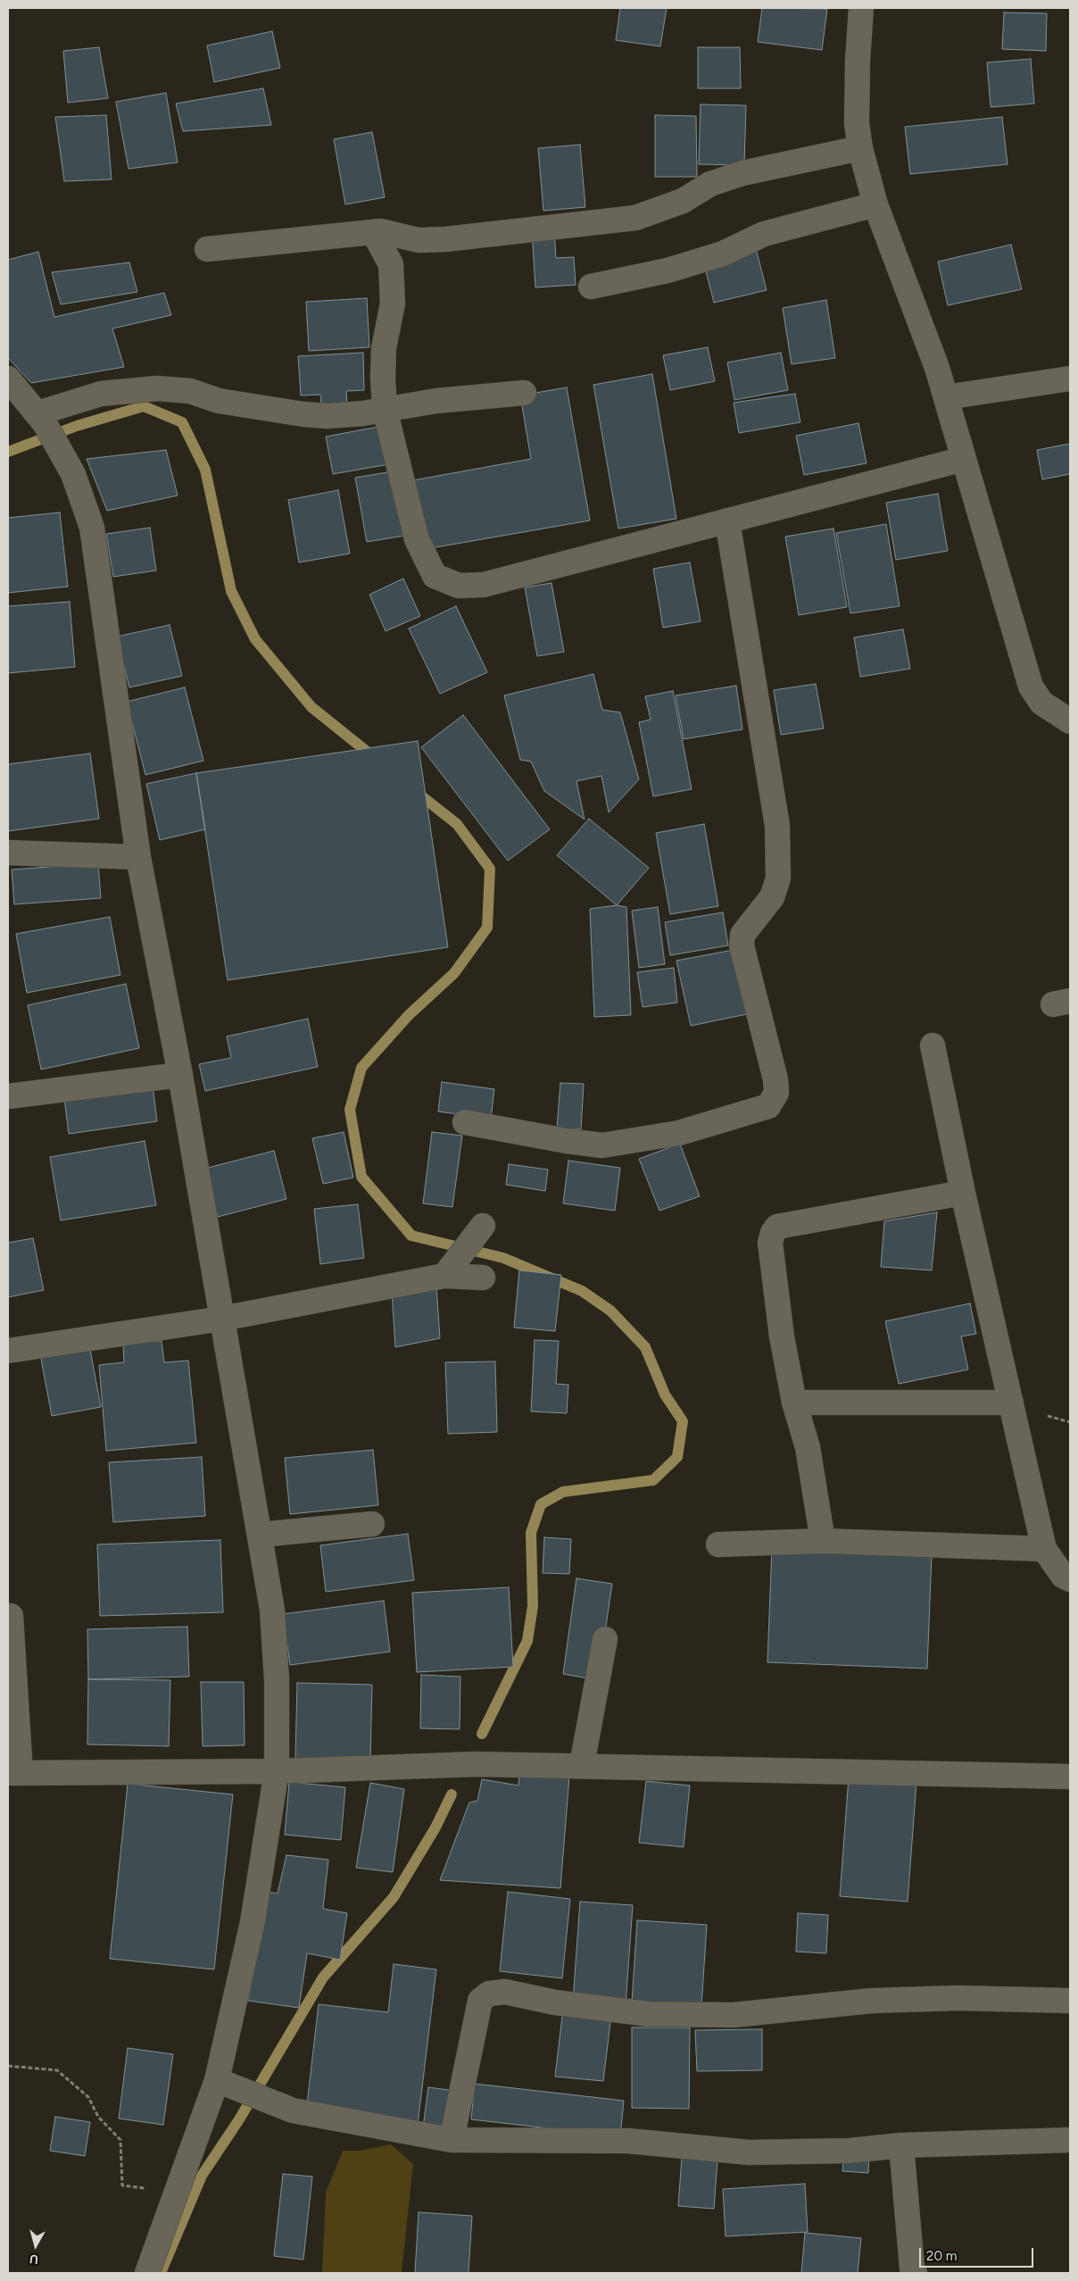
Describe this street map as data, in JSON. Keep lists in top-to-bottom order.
{
  "scale_bar": "20 m",
  "north": "bottom"
}
